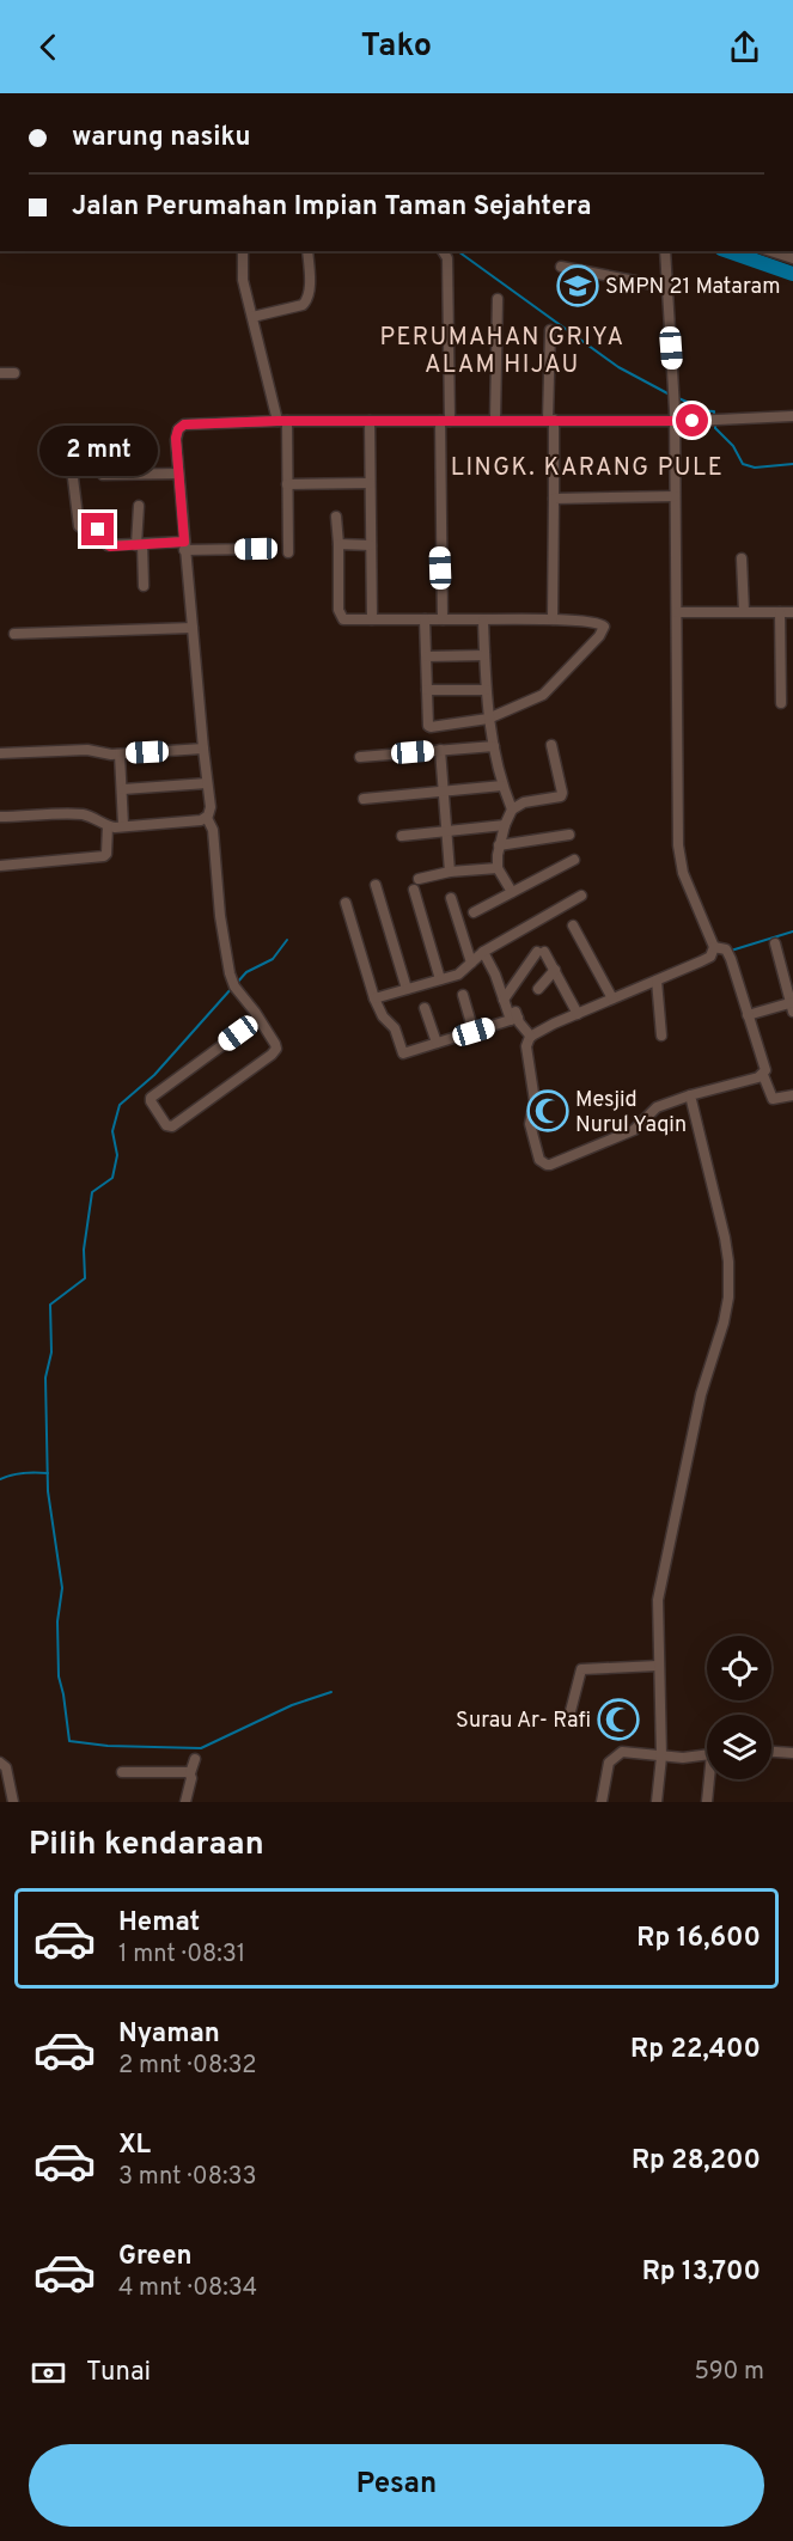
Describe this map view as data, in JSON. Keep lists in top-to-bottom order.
{
  "districts": ["PERUMAHAN GRIYA ALAM HIJAU", "LINGK. KARANG PULE"],
  "places": {
    "school or university": ["SMPN 21 Mataram"],
    "mosque": ["Mesjid Nurul Yaqin", "Surau Ar- Rafi"]
  },
  "page": {
    "header": "Tako",
    "banner": ["warung nasiku", "Jalan Perumahan Impian Taman Sejahtera"],
    "bubble": "2 mnt",
    "heading": "Pilih kendaraan",
    "list": [
      {
        "name": "Hemat",
        "note": "1 mnt · 08:31",
        "value": "Rp 16,600"
      },
      {
        "name": "Nyaman",
        "note": "2 mnt · 08:32",
        "value": "Rp 22,400"
      },
      {
        "name": "XL",
        "note": "3 mnt · 08:33",
        "value": "Rp 28,200"
      },
      {
        "name": "Green",
        "note": "4 mnt · 08:34",
        "value": "Rp 13,700"
      }
    ],
    "pay": ["Tunai", "590 m"],
    "buttons": "Pesan"
  }
}
